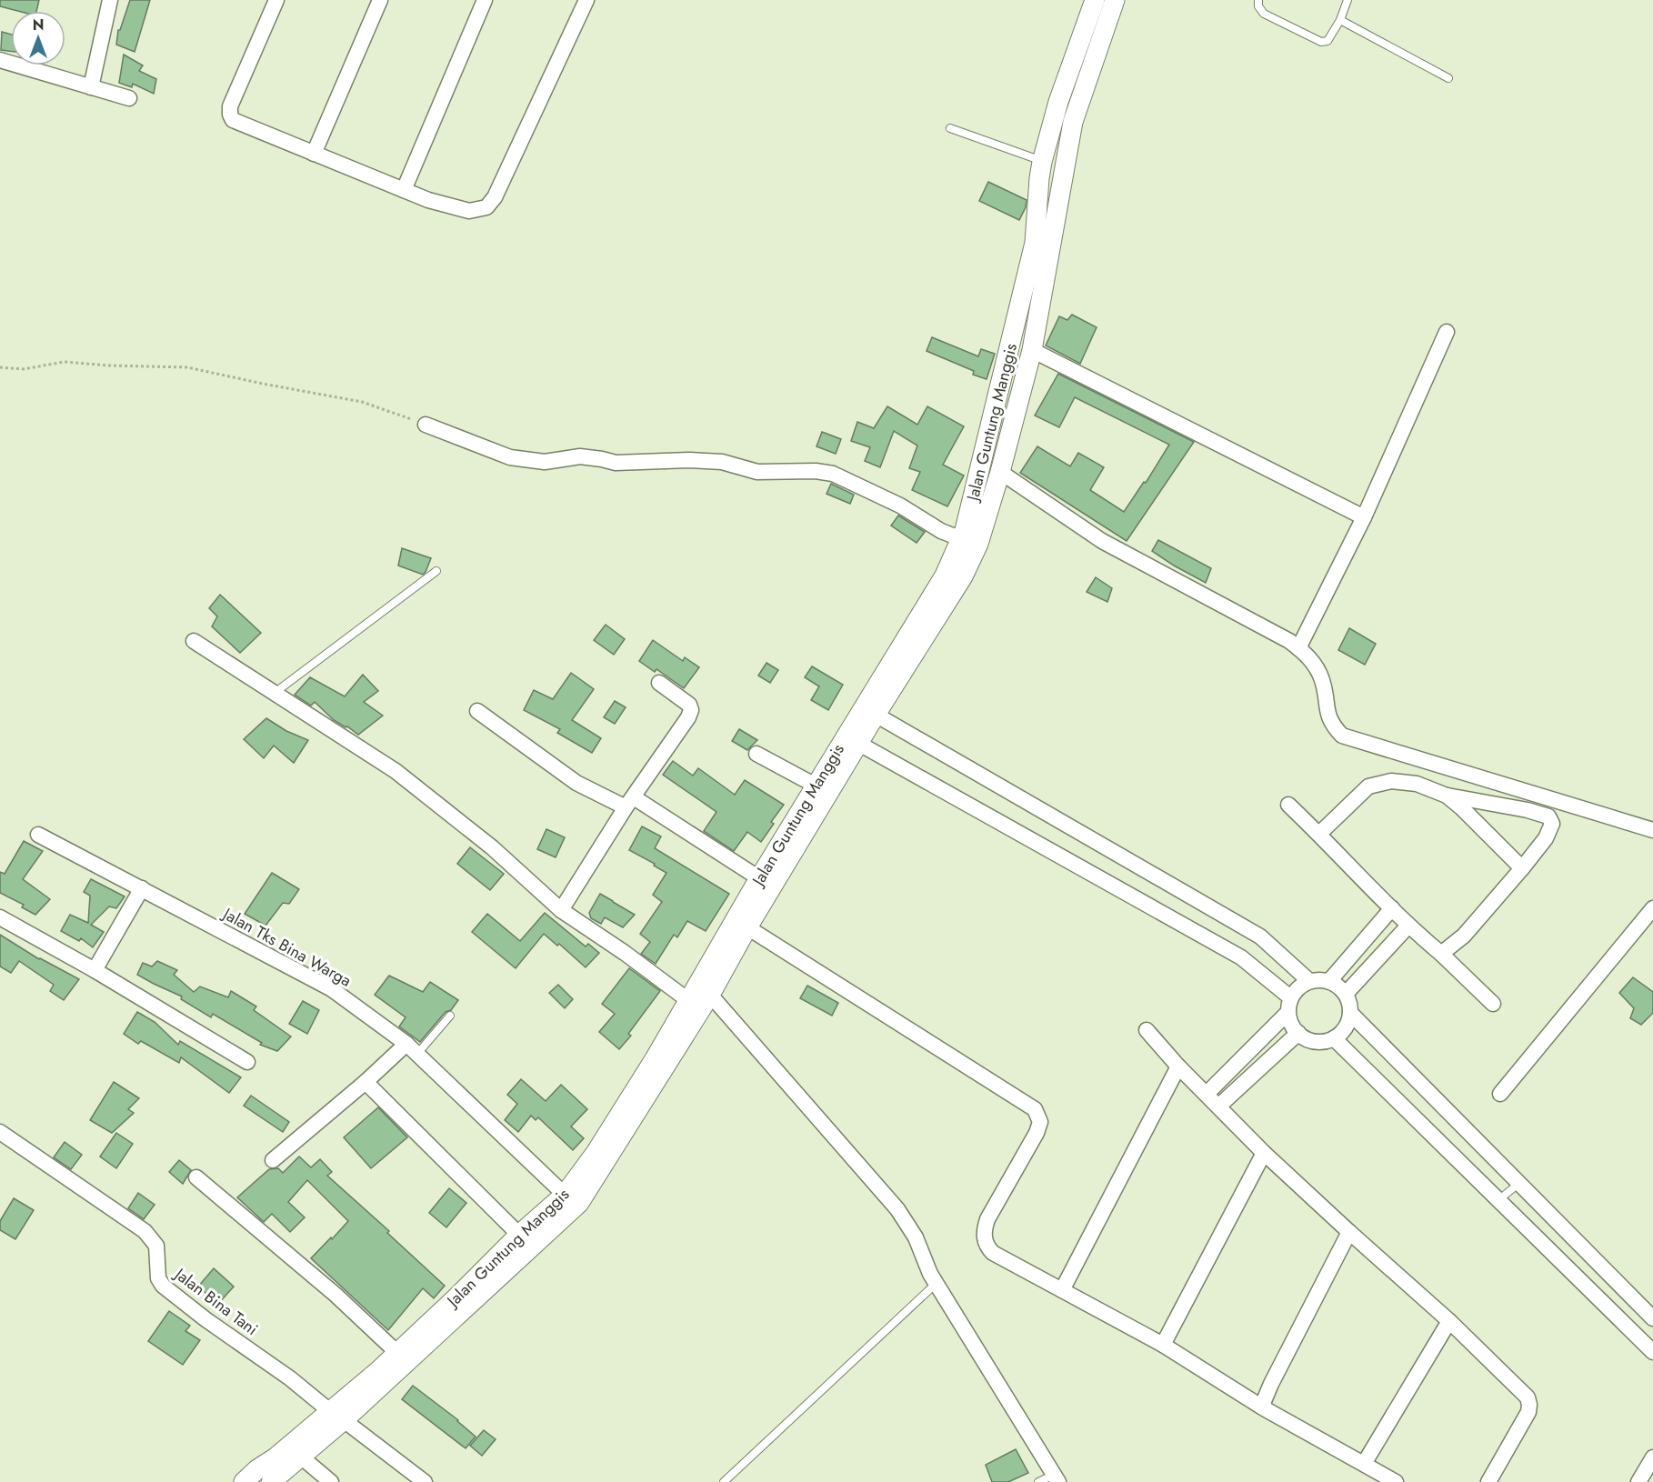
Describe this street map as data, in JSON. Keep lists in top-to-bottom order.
{
  "streets": {
    "street": ["Jalan Guntung Manggis", "Jalan Tks Bina Warga", "Jalan Bina Tani"]
  },
  "crossings": [
    ["Jalan Guntung Manggis", "Jalan Tks Bina Warga"],
    ["Jalan Guntung Manggis", "Jalan Bina Tani"]
  ],
  "north": "top"
}
